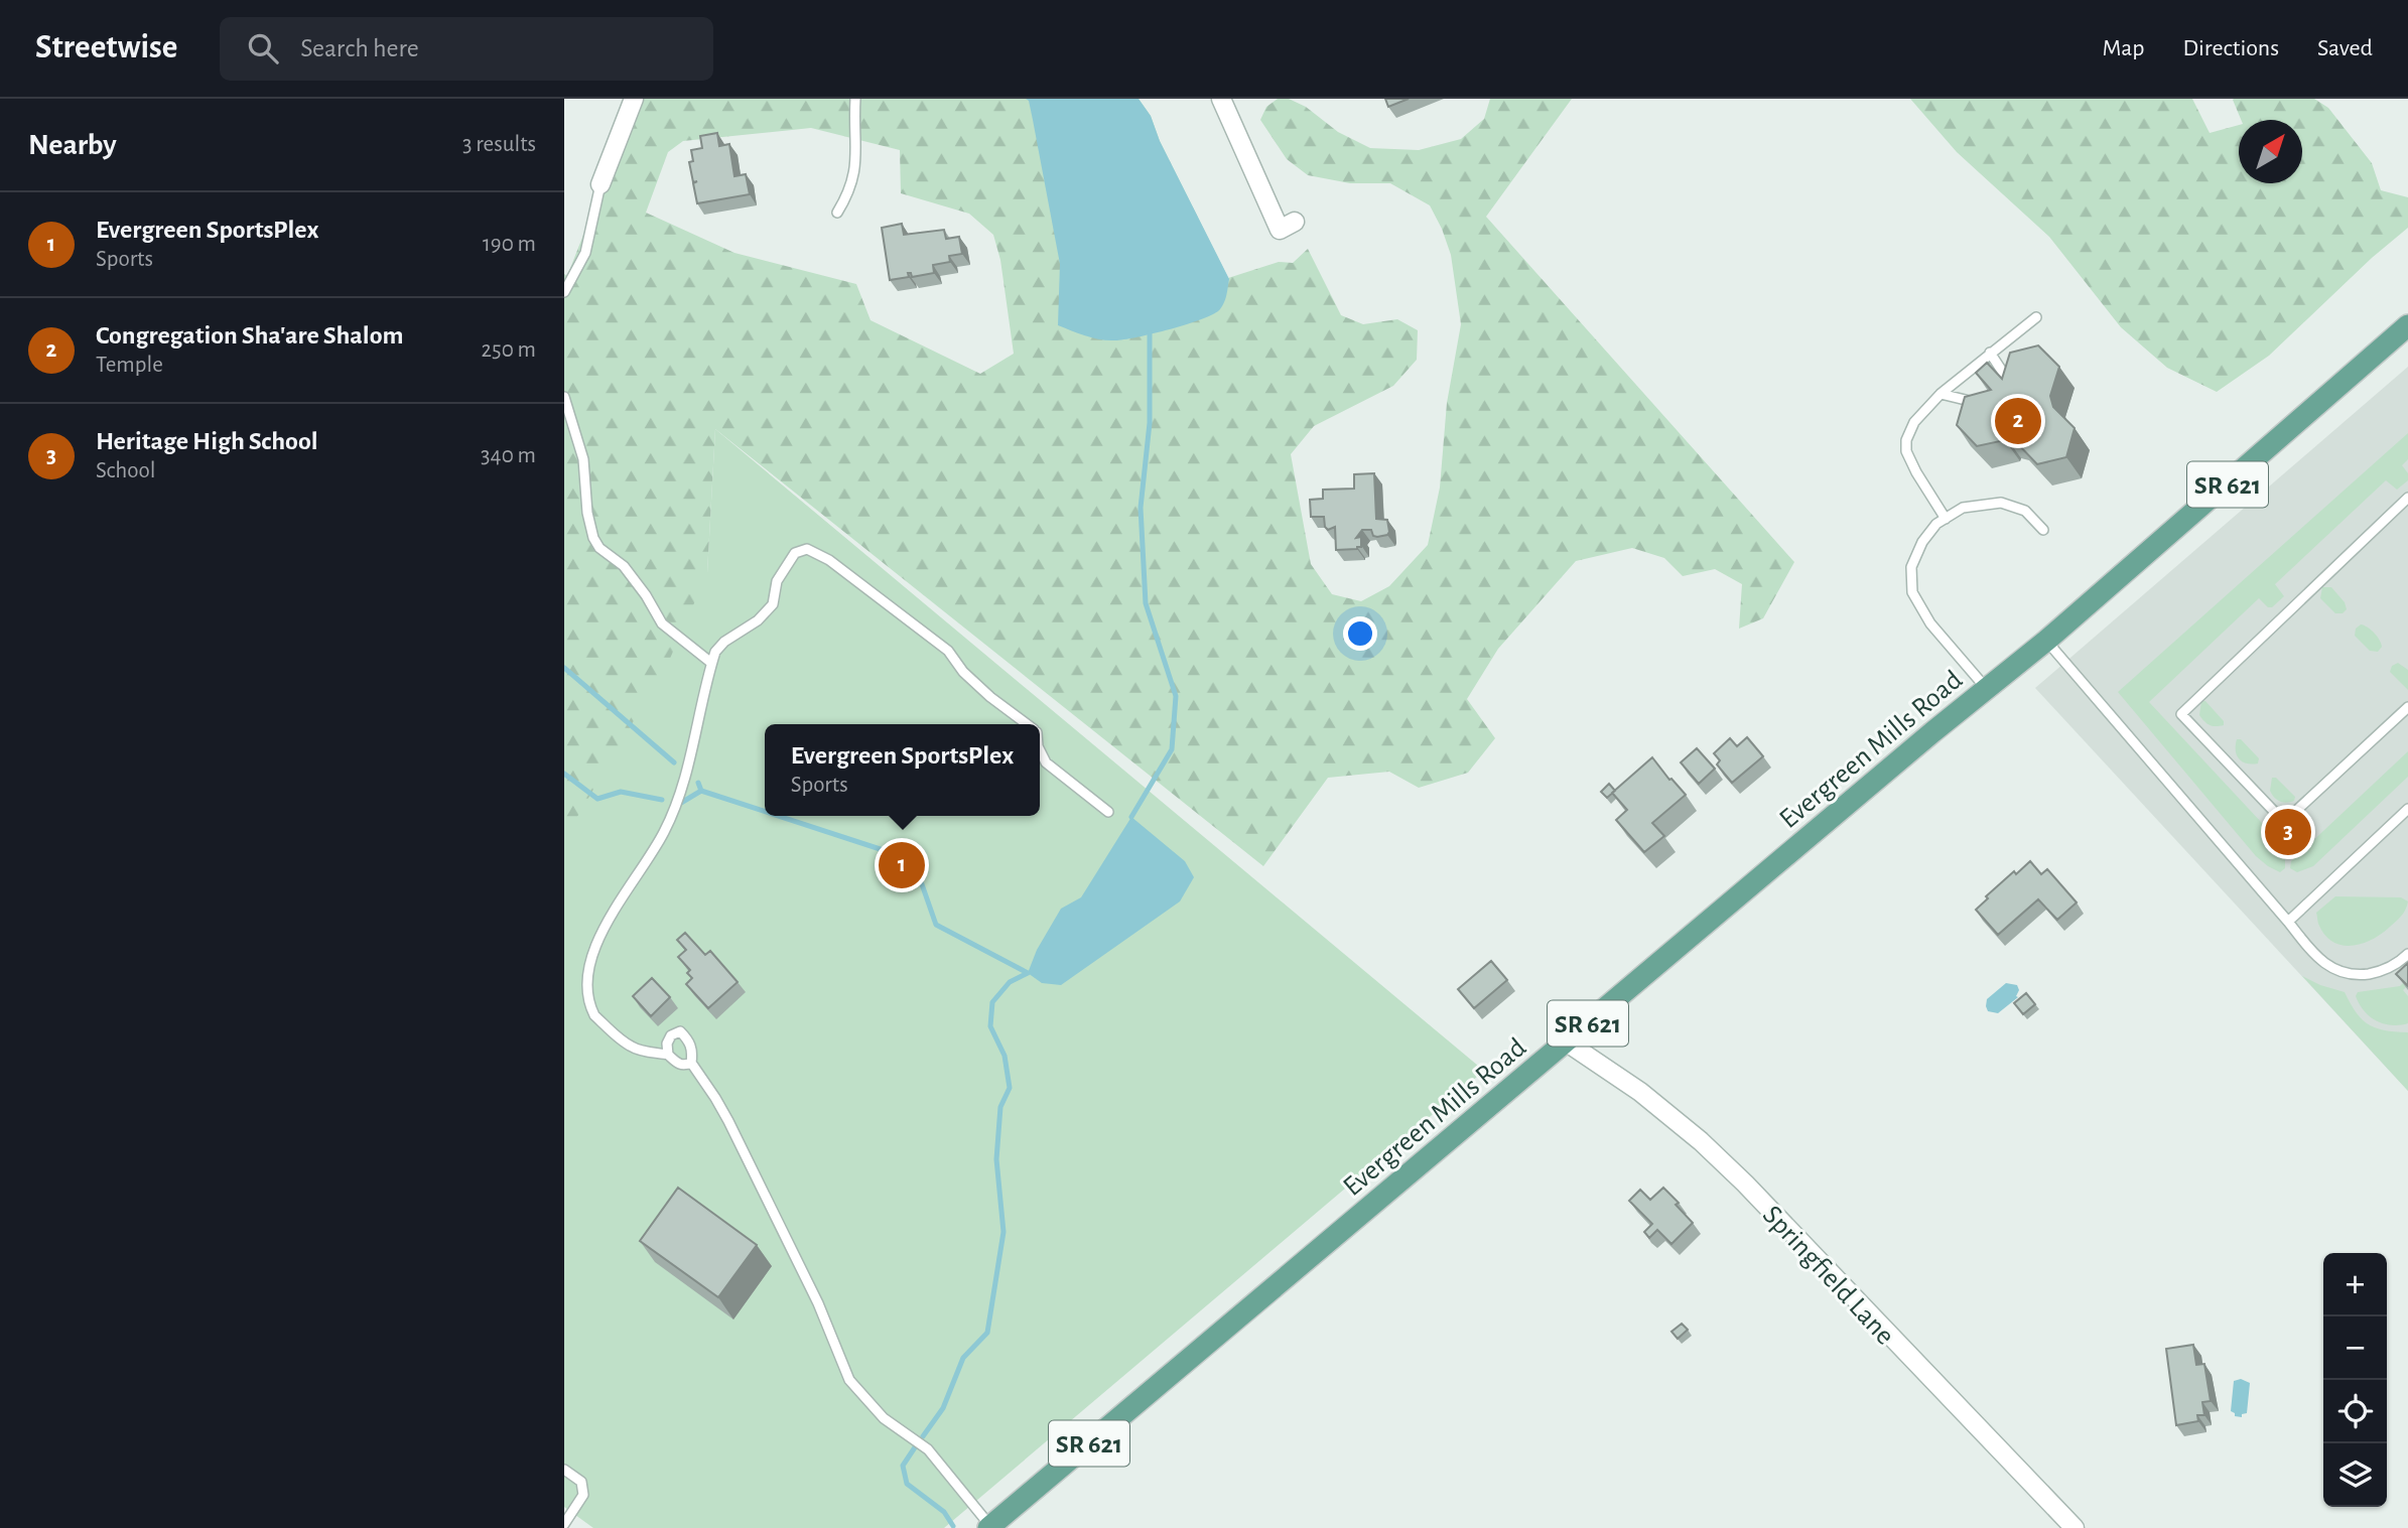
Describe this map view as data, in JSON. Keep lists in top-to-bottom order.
{
  "streets": {
    "main road": ["SR 621", "Evergreen Mills Road"],
    "street": ["Springfield Lane"]
  },
  "crossings": [
    ["SR 621", "Evergreen Mills Road"],
    ["Evergreen Mills Road", "Springfield Lane"]
  ],
  "north": "top right",
  "page": {
    "header": "Streetwise",
    "search": "Search here",
    "nav": ["Map", "Directions", "Saved"],
    "heading": ["Nearby", "3 results"],
    "list": [
      {
        "mark": "1",
        "name": "Evergreen SportsPlex",
        "note": "Sports",
        "value": "190 m"
      },
      {
        "mark": "2",
        "name": "Congregation Sha'are Shalom",
        "note": "Temple",
        "value": "250 m"
      },
      {
        "mark": "3",
        "name": "Heritage High School",
        "note": "School",
        "value": "340 m"
      }
    ],
    "pins": ["2", "3", "1"],
    "popup": ["Evergreen SportsPlex", "Sports"],
    "map_buttons": ["+", "−"]
  }
}
